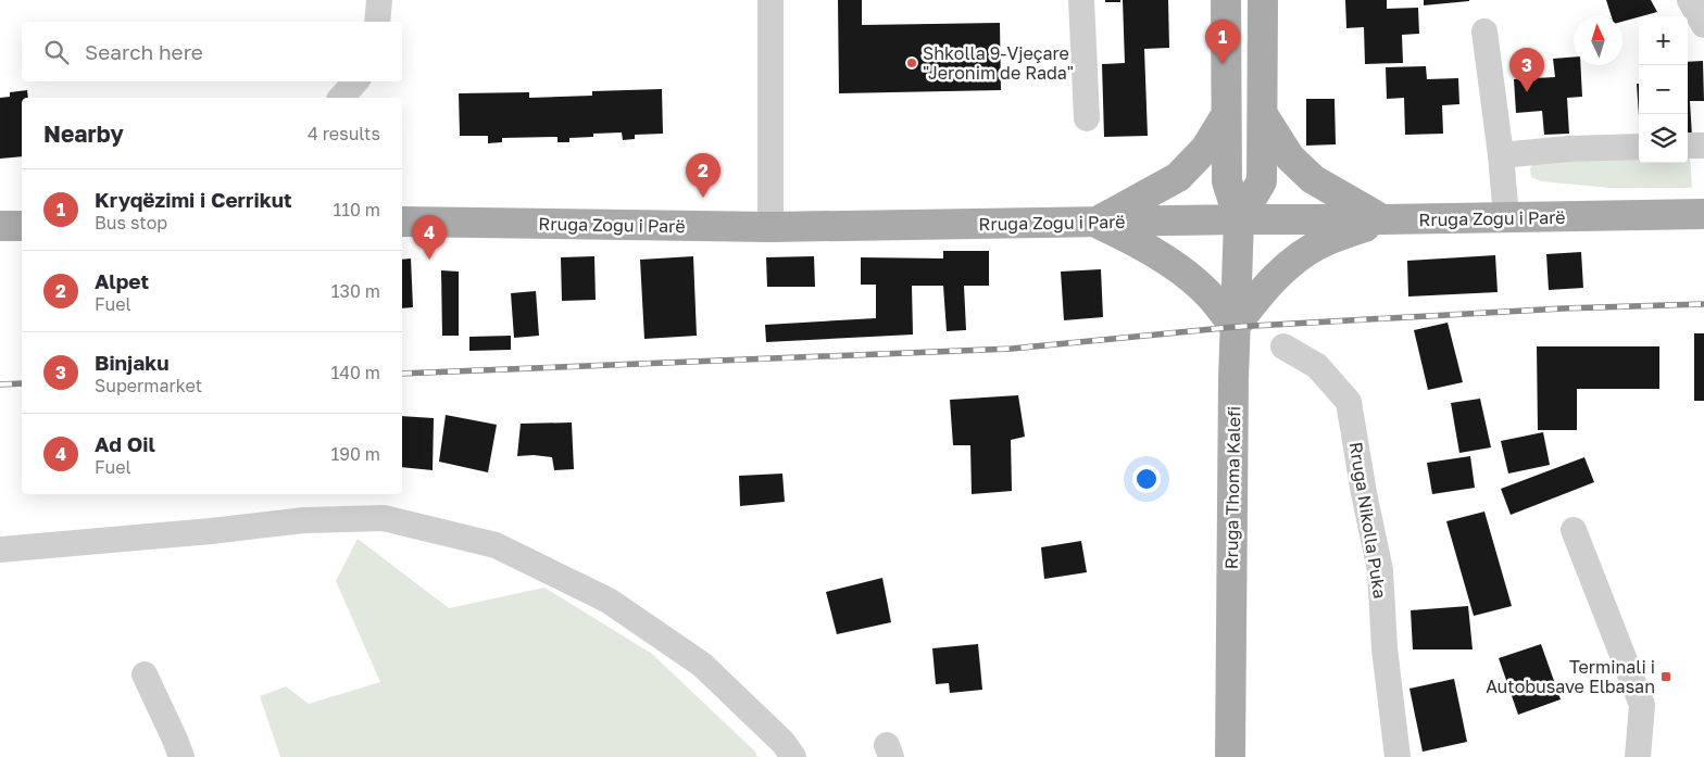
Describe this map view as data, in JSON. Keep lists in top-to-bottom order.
{
  "streets": {
    "main road": ["Rruga Zogu i Parë", "Rruga Thoma Kalefi"],
    "street": ["Rruga Nikolla Puka"]
  },
  "crossings": [
    ["Rruga Zogu i Parë", "Rruga Thoma Kalefi"]
  ],
  "places": {
    "other": ["Shkolla 9-Vjeçare \"Jeronim de Rada\""],
    "transit": ["Terminali i Autobusave Elbasan"]
  },
  "north": "top",
  "page": {
    "map_buttons": ["+", "−"],
    "pins": [
      "1",
      "3",
      "2",
      "4"
    ],
    "search": "Search here",
    "heading": ["Nearby", "4 results"],
    "list": [
      {
        "mark": "1",
        "name": "Kryqëzimi i Cerrikut",
        "note": "Bus stop",
        "value": "110 m"
      },
      {
        "mark": "2",
        "name": "Alpet",
        "note": "Fuel",
        "value": "130 m"
      },
      {
        "mark": "3",
        "name": "Binjaku",
        "note": "Supermarket",
        "value": "140 m"
      },
      {
        "mark": "4",
        "name": "Ad Oil",
        "note": "Fuel",
        "value": "190 m"
      }
    ]
  }
}
